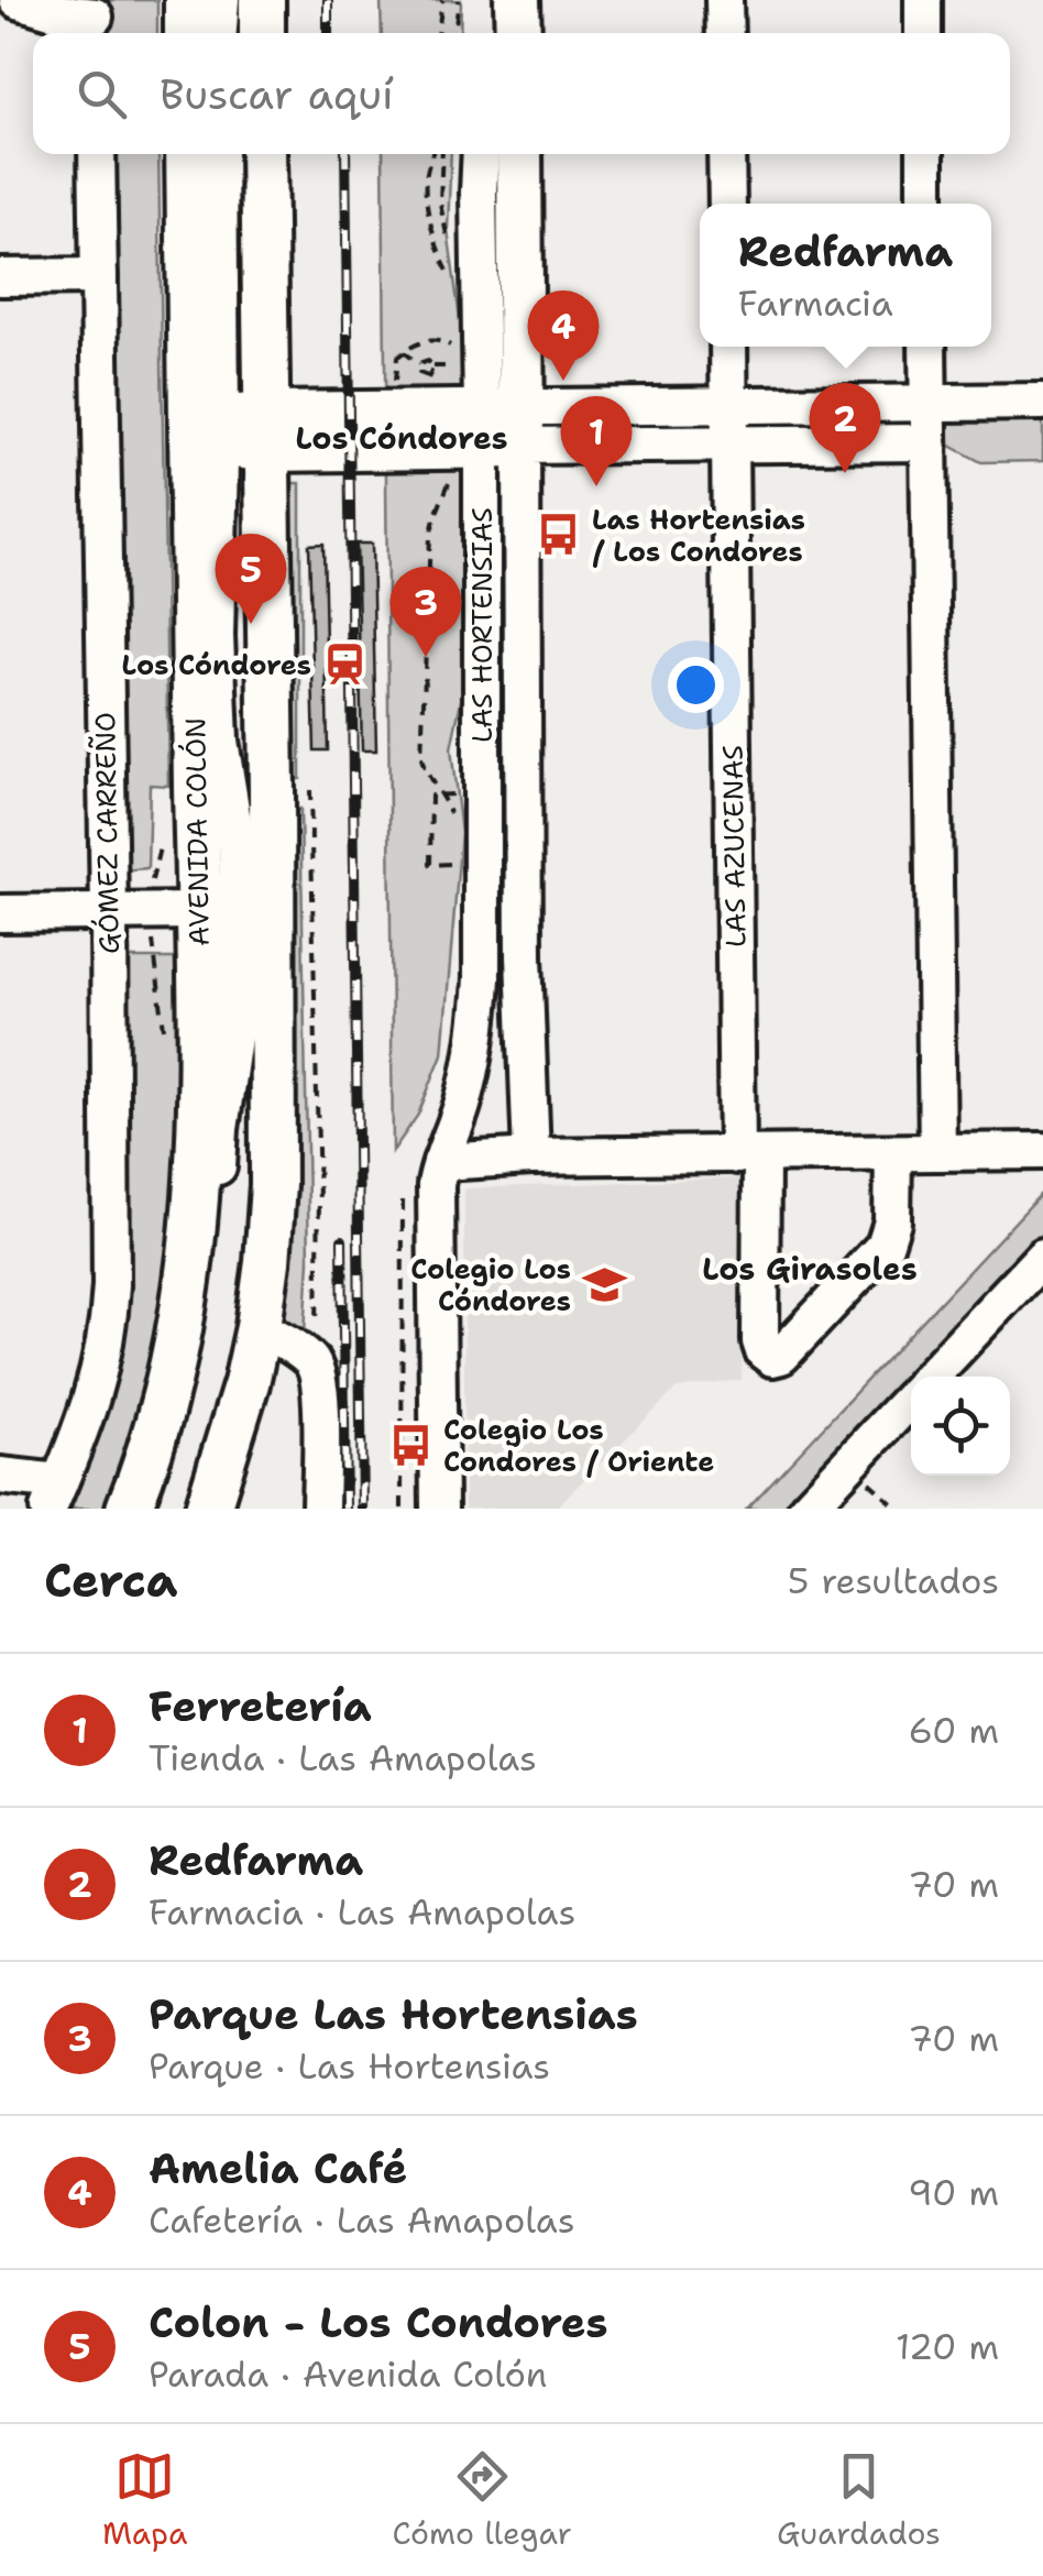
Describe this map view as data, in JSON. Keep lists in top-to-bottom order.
{
  "streets": {
    "main road": ["LAS HORTENSIAS", "AVENIDA COLÓN"],
    "street": ["GÓMEZ CARREÑO", "LAS AZUCENAS"]
  },
  "districts": ["Los Cóndores", "Los Girasoles"],
  "places": {
    "bus stop": ["Las Hortensias / Los Condores", "Colegio Los Condores / Oriente"],
    "station": ["Los Cóndores"],
    "school or university": ["Colegio Los Cóndores"]
  },
  "page": {
    "search": "Buscar aquí",
    "popup": ["Redfarma", "Farmacia"],
    "pins": [
      "4",
      "2",
      "1",
      "5",
      "3"
    ],
    "heading": ["Cerca", "5 resultados"],
    "list": [
      {
        "mark": "1",
        "name": "Ferretería",
        "note": "Tienda · Las Amapolas",
        "value": "60 m"
      },
      {
        "mark": "2",
        "name": "Redfarma",
        "note": "Farmacia · Las Amapolas",
        "value": "70 m"
      },
      {
        "mark": "3",
        "name": "Parque Las Hortensias",
        "note": "Parque · Las Hortensias",
        "value": "70 m"
      },
      {
        "mark": "4",
        "name": "Amelia Café",
        "note": "Cafetería · Las Amapolas",
        "value": "90 m"
      },
      {
        "mark": "5",
        "name": "Colon - Los Condores",
        "note": "Parada · Avenida Colón",
        "value": "120 m"
      }
    ],
    "nav": ["Mapa", "Cómo llegar", "Guardados"]
  }
}
